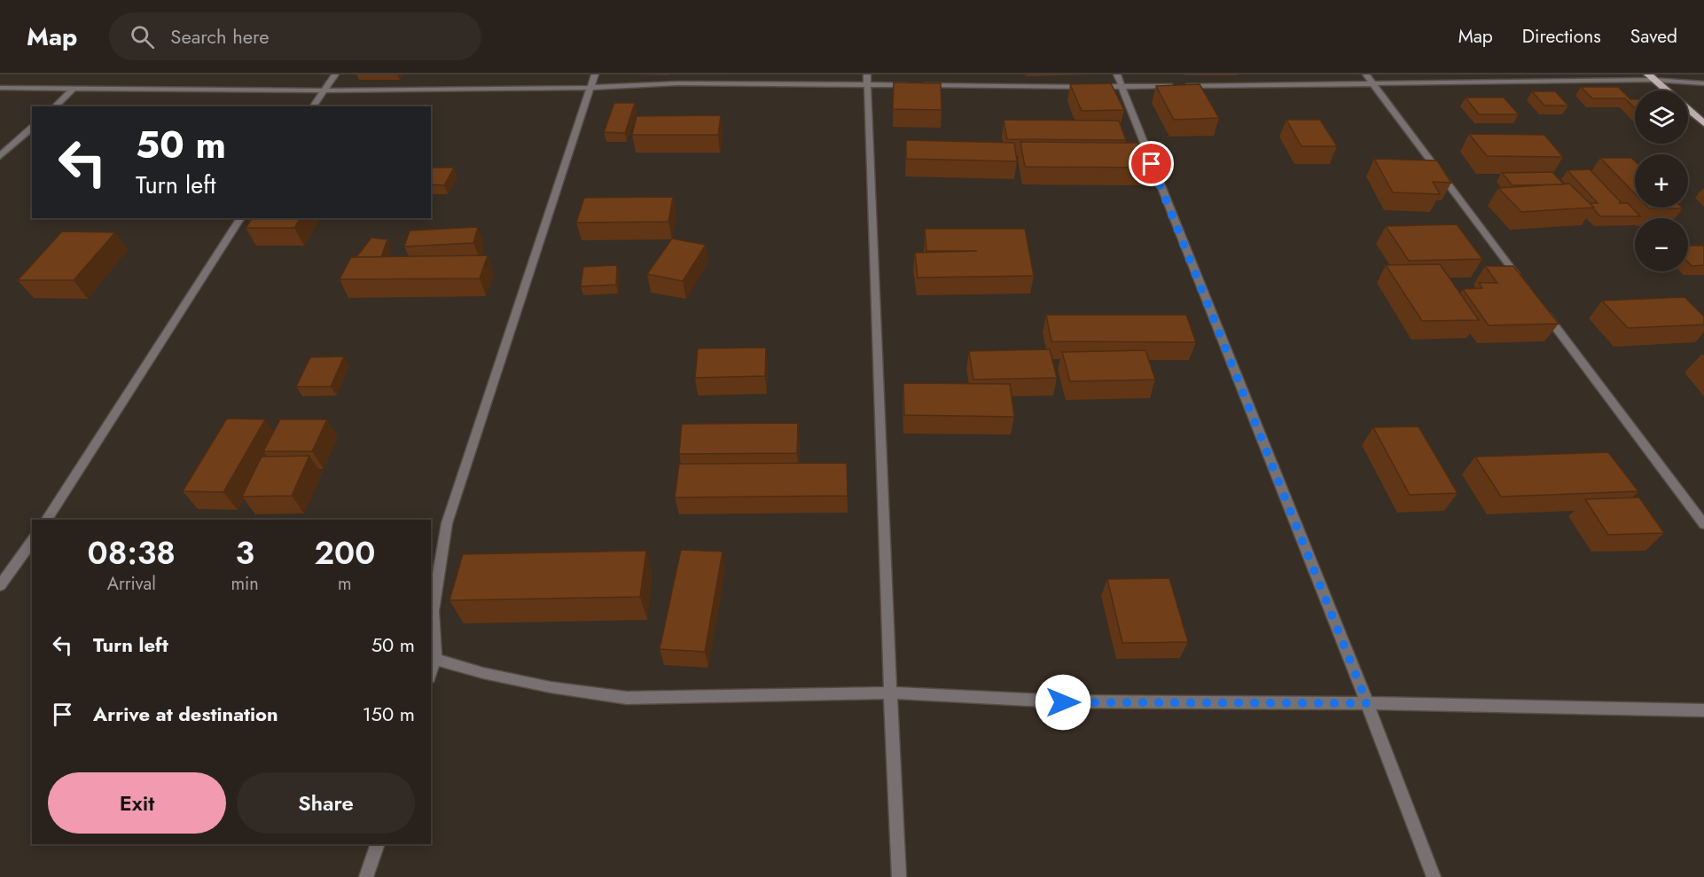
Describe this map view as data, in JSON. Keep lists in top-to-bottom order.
{
  "page": {
    "header": "Map",
    "search": "Search here",
    "nav": ["Map", "Directions", "Saved"],
    "map_buttons": ["+", "−"],
    "turn": ["50 m", "Turn left"],
    "eta": [
      "08:38",
      "Arrival",
      "3",
      "min",
      "200",
      "m"
    ],
    "list": [
      {
        "name": "Turn left",
        "value": "50 m"
      },
      {
        "name": "Arrive at destination",
        "value": "150 m"
      }
    ],
    "buttons": ["Exit", "Share"]
  }
}
